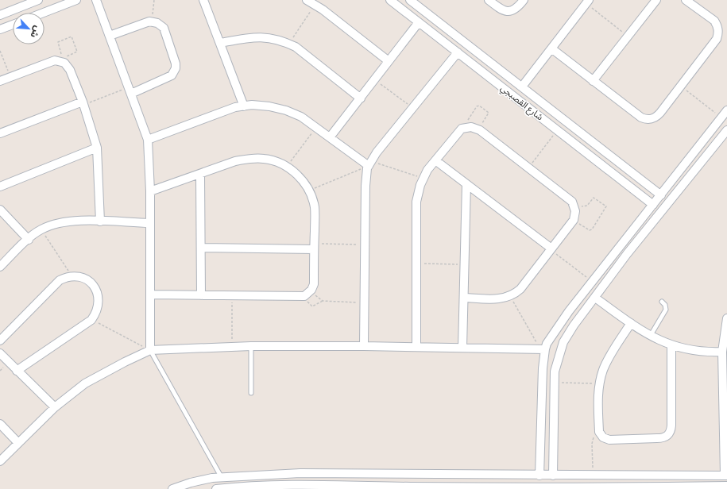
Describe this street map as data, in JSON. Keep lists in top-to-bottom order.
{
  "streets": {
    "street": ["شارع القصبجي"]
  },
  "north": "bottom right"
}
